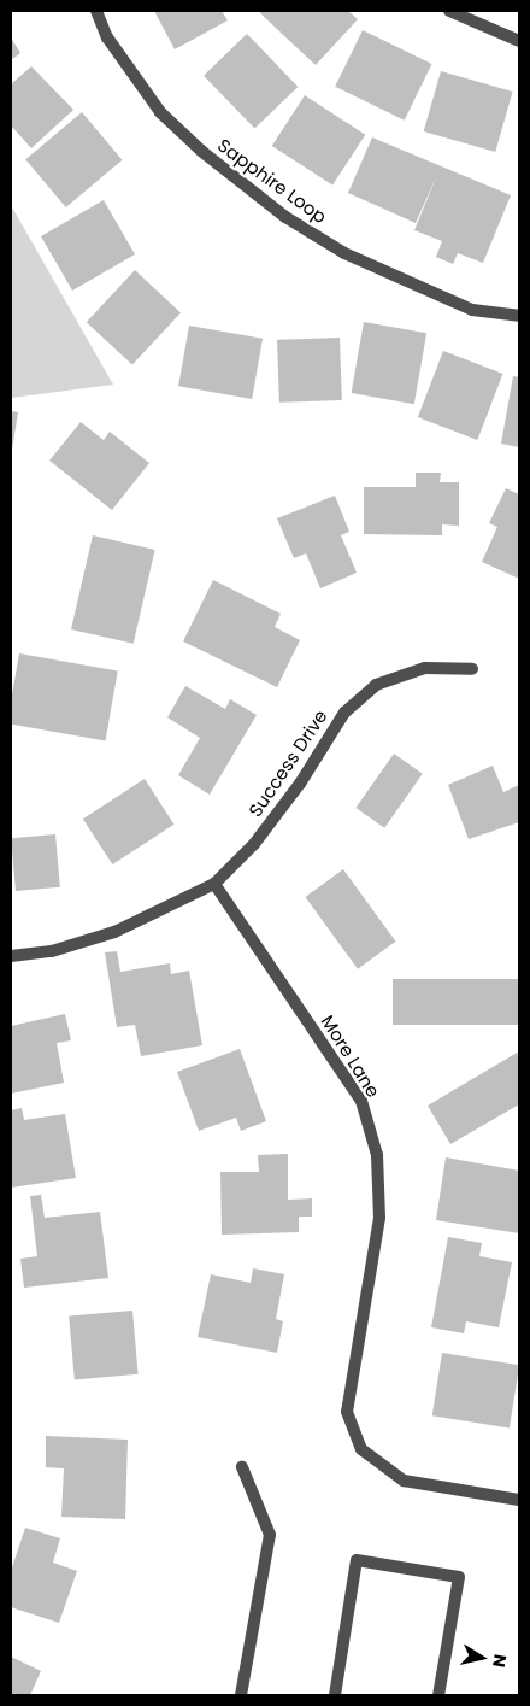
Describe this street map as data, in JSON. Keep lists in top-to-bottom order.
{
  "streets": {
    "street": ["Sapphire Loop", "Success Drive", "More Lane"]
  },
  "crossings": [
    ["Success Drive", "More Lane"]
  ],
  "north": "right"
}
